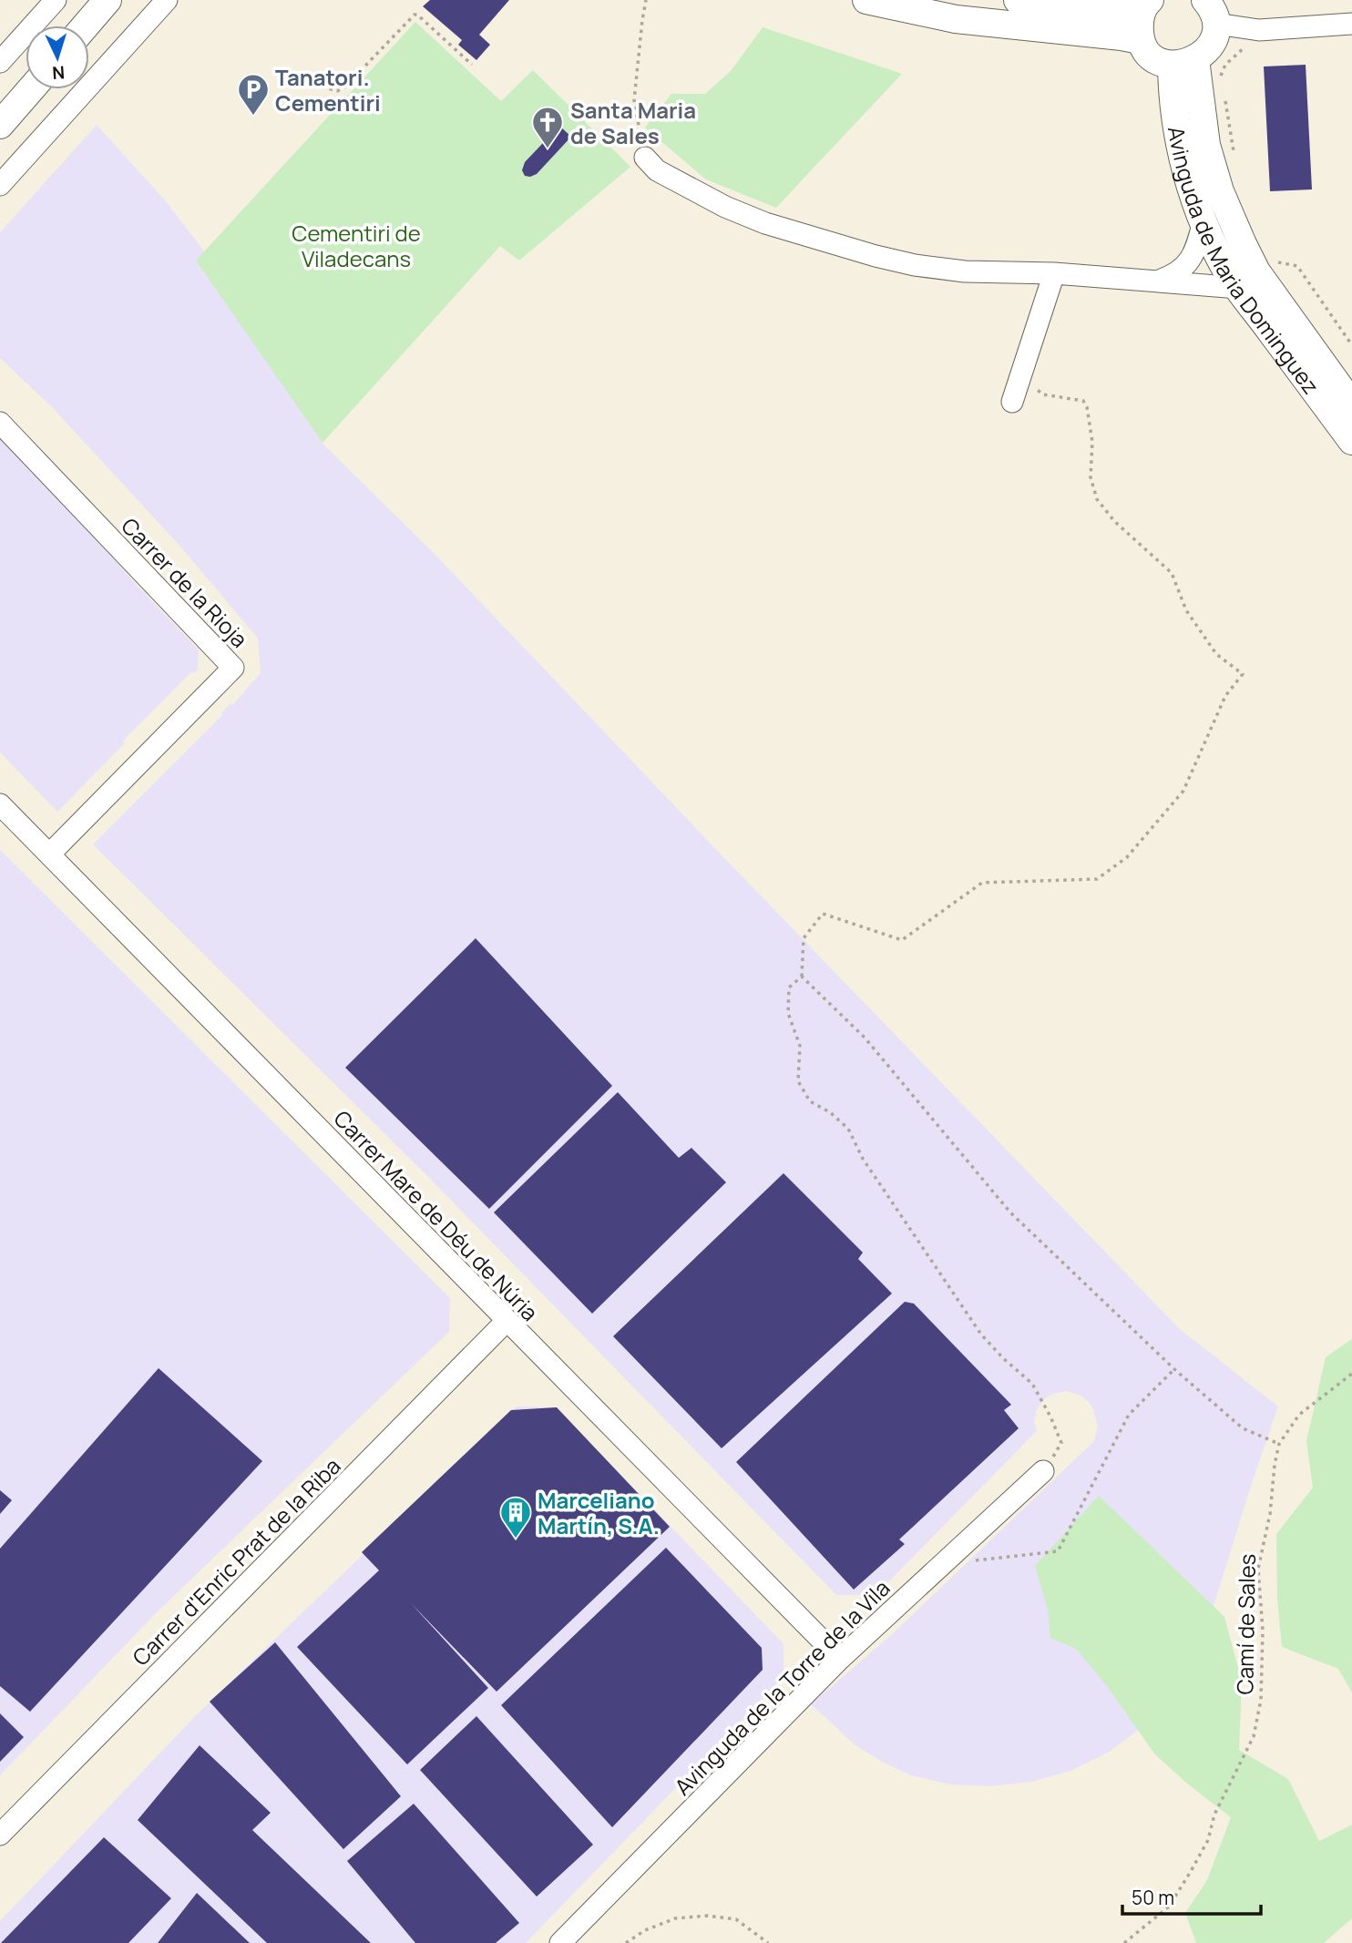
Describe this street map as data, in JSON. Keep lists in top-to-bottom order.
{
  "streets": {
    "street": [
      "Avinguda de Maria Dominguez",
      "Carrer de la Rioja",
      "Carrer Mare de Déu de Núria",
      "Carrer d'Enric Prat de la Riba",
      "Avinguda de la Torre de la Vila"
    ],
    "path": ["Camí de Sales"]
  },
  "crossings": [
    ["Carrer de la Rioja", "Carrer Mare de Déu de Núria"],
    ["Carrer Mare de Déu de Núria", "Carrer d'Enric Prat de la Riba"],
    ["Carrer Mare de Déu de Núria", "Avinguda de la Torre de la Vila"]
  ],
  "parks": ["Cementiri de Viladecans"],
  "places": {
    "parking": ["Tanatori. Cementiri"],
    "church": ["Santa Maria de Sales"],
    "building": ["Marceliano Martín, S.A."]
  },
  "scale_bar": "50 m",
  "north": "bottom"
}
